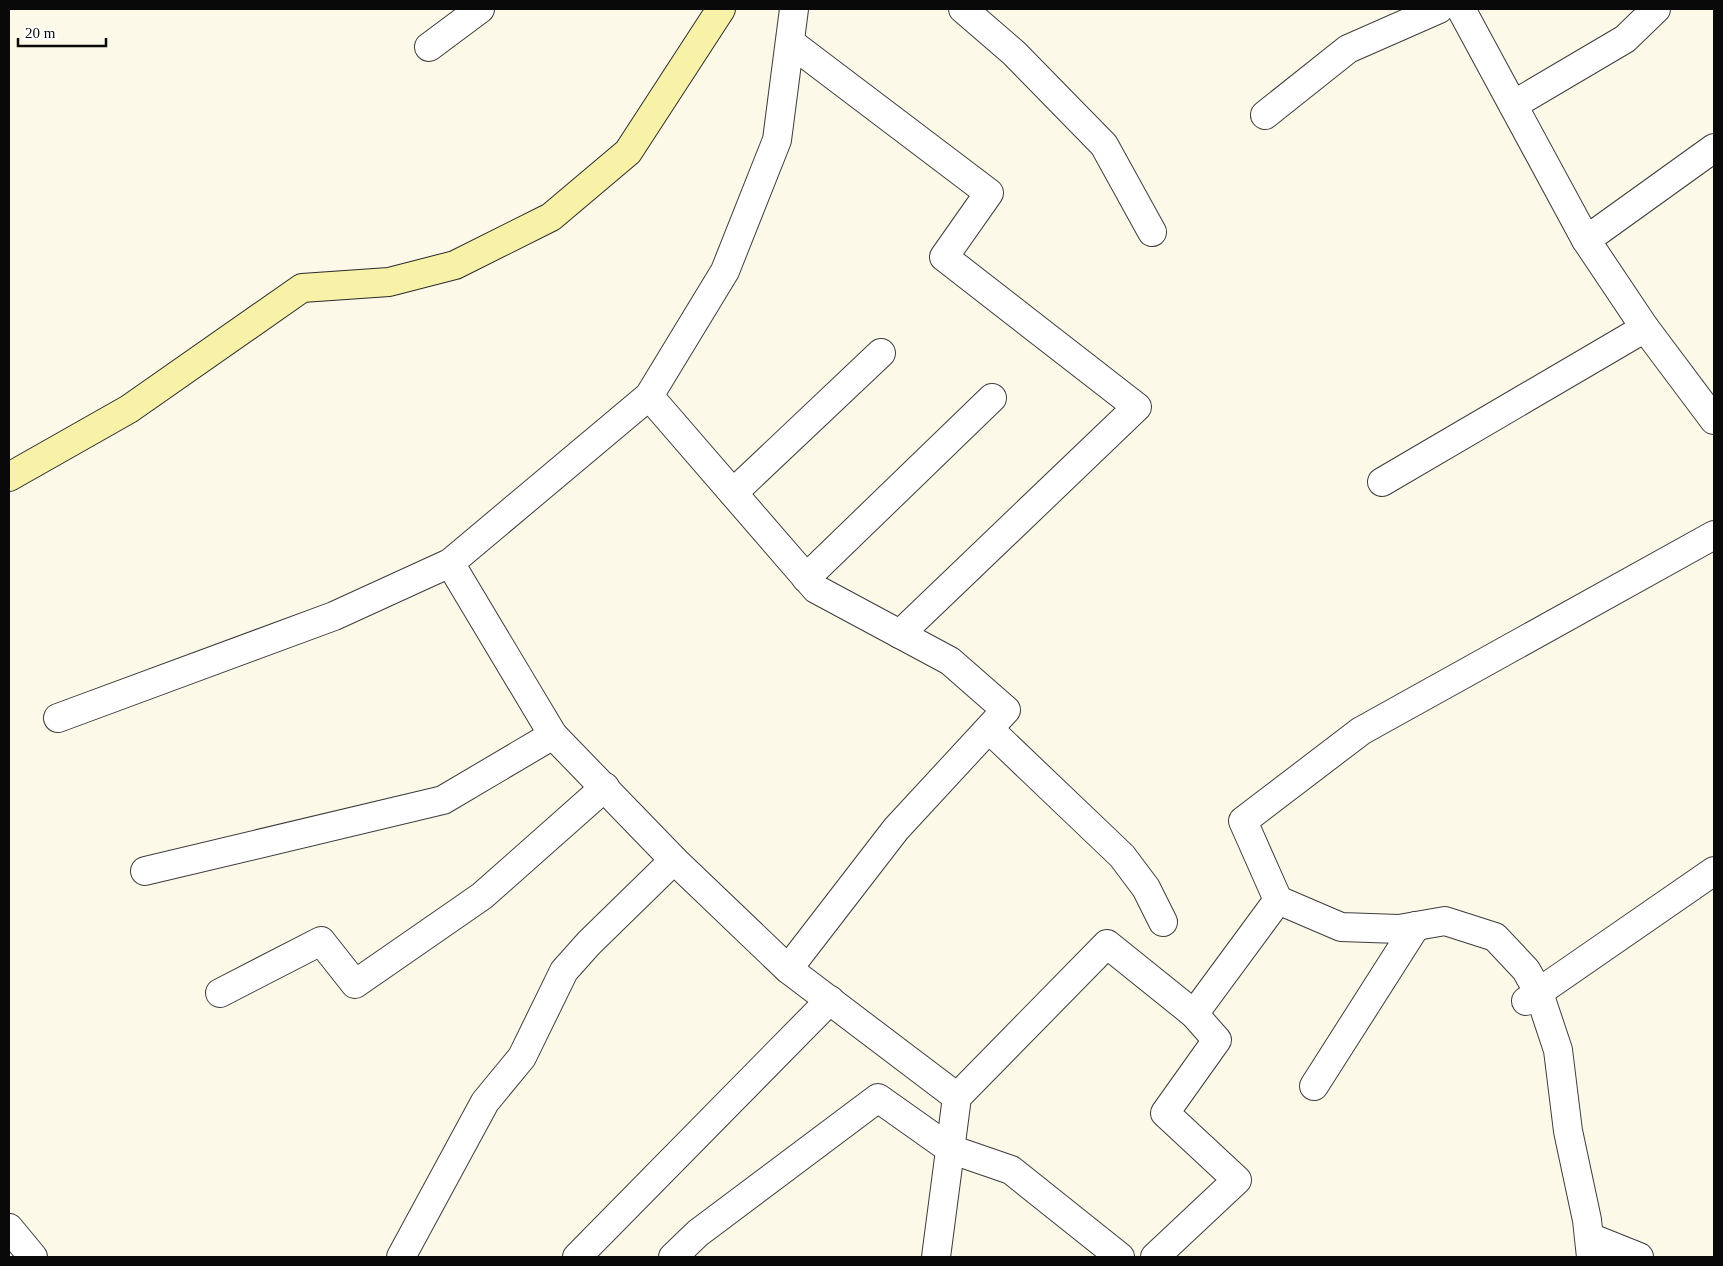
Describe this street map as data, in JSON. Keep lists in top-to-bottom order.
{
  "scale_bar": "20 m"
}
